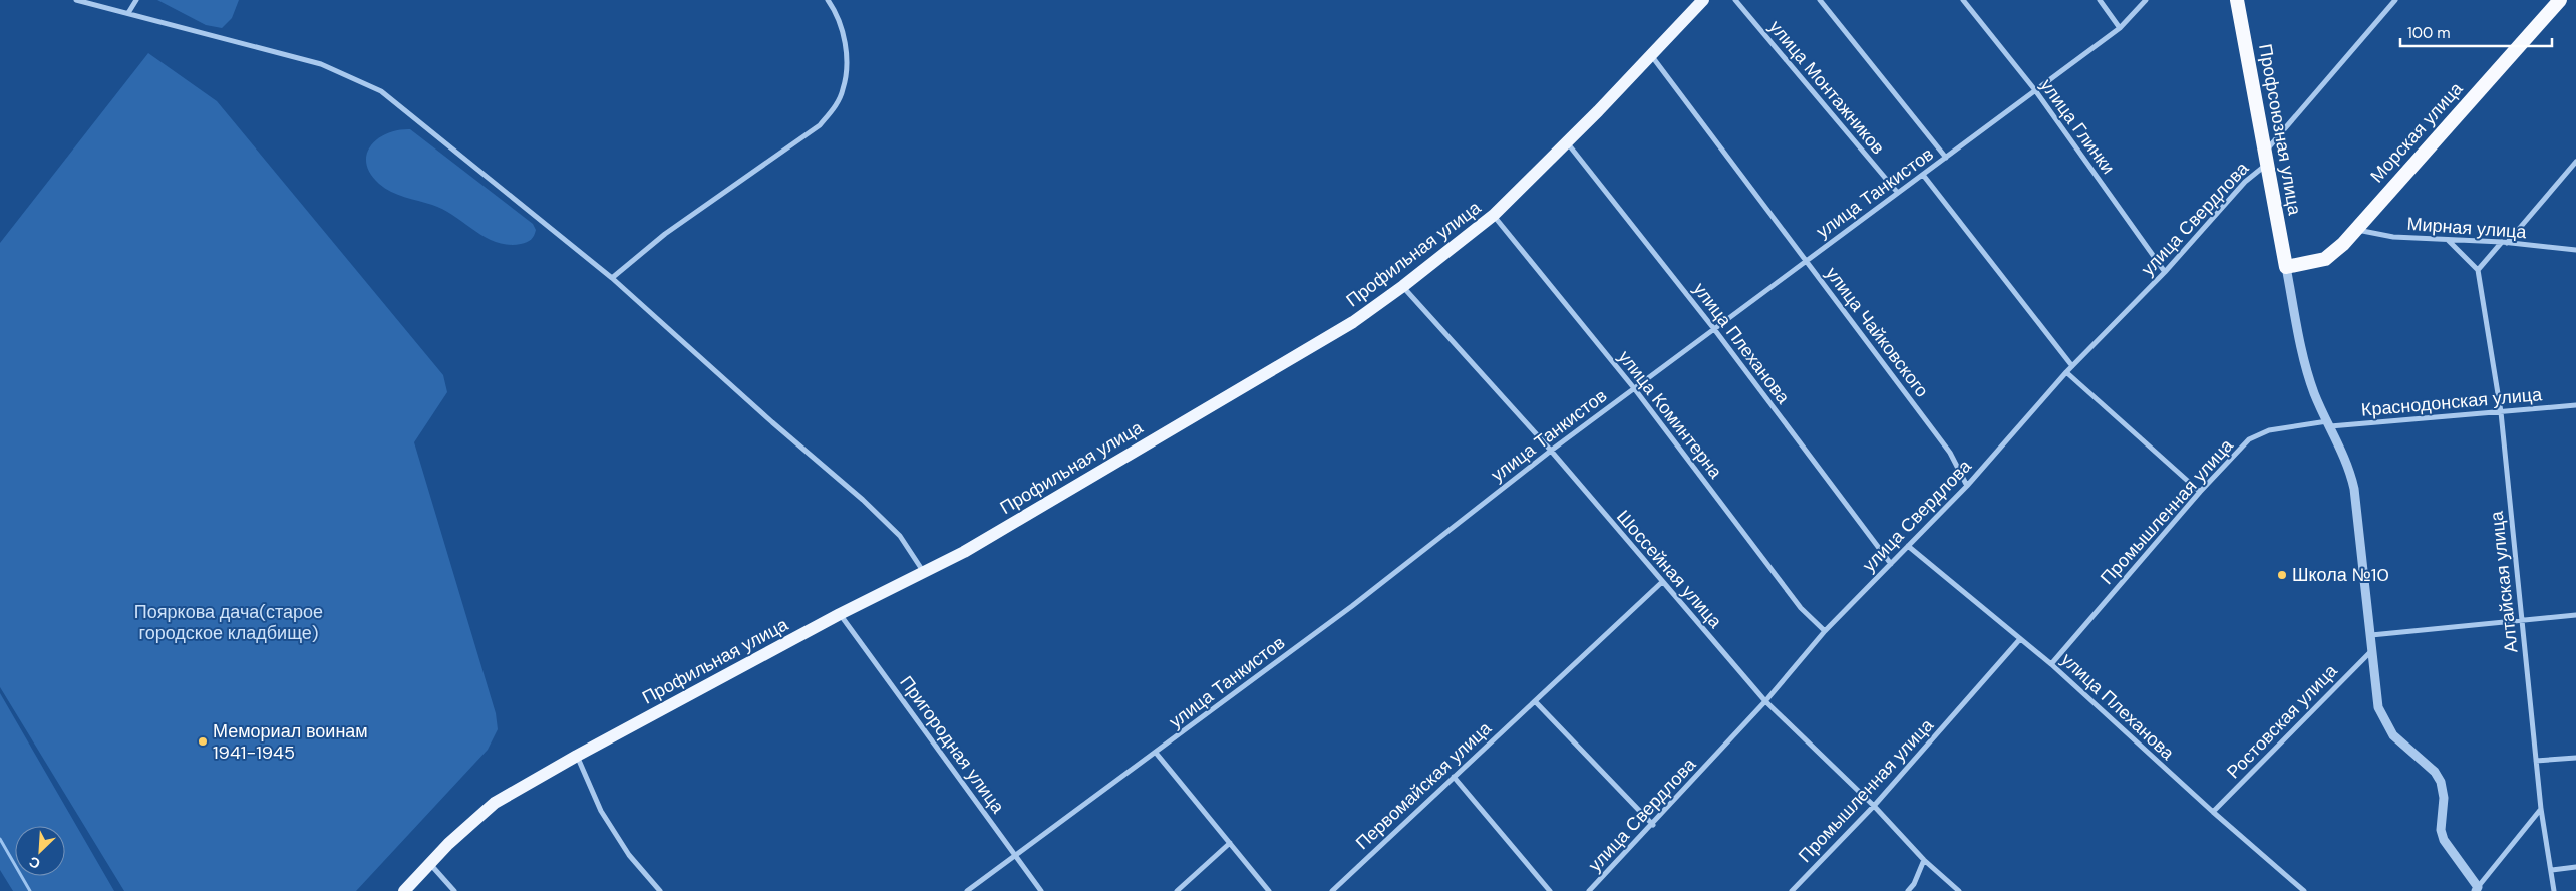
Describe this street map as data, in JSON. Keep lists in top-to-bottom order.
{
  "streets": {
    "highway": ["Профсоюзная улица", "Морская улица"],
    "main road": ["Профильная улица"],
    "street": [
      "улица Монтажников",
      "улица Глинки",
      "улица Танкистов",
      "улица Свердлова",
      "Мирная улица",
      "улица Чайковского",
      "улица Плеханова",
      "Краснодонская улица",
      "улица Коминтерна",
      "Промышленная улица",
      "Шоссейная улица",
      "Алтайская улица",
      "Ростовская улица",
      "Пригородная улица",
      "Первомайская улица"
    ]
  },
  "crossings": [
    ["улица Монтажников", "улица Танкистов"],
    ["улица Глинки", "улица Танкистов"],
    ["улица Глинки", "улица Свердлова"],
    ["Профсоюзная улица", "Морская улица"],
    ["Профсоюзная улица", "улица Свердлова"],
    ["Морская улица", "Мирная улица"],
    ["улица Танкистов", "улица Чайковского"],
    ["улица Танкистов", "улица Плеханова"],
    ["улица Танкистов", "улица Коминтерна"],
    ["улица Танкистов", "Шоссейная улица"],
    ["улица Танкистов", "Пригородная улица"],
    ["улица Свердлова", "улица Чайковского"],
    ["улица Свердлова", "улица Плеханова"],
    ["улица Свердлова", "улица Коминтерна"],
    ["улица Свердлова", "Шоссейная улица"],
    ["Профильная улица", "улица Чайковского"],
    ["Профильная улица", "улица Плеханова"],
    ["Профильная улица", "улица Коминтерна"],
    ["Профильная улица", "Шоссейная улица"],
    ["Профильная улица", "Пригородная улица"],
    ["улица Плеханова", "Промышленная улица"],
    ["улица Плеханова", "Ростовская улица"],
    ["Краснодонская улица", "Промышленная улица"],
    ["Краснодонская улица", "Алтайская улица"],
    ["Промышленная улица", "Шоссейная улица"],
    ["Шоссейная улица", "Первомайская улица"]
  ],
  "parks": ["Пояркова дача(старое городское кладбище)"],
  "places": ["Школа №10", "Мемориал воинам 1941-1945"],
  "scale_bar": "100 m",
  "north": "bottom left"
}
